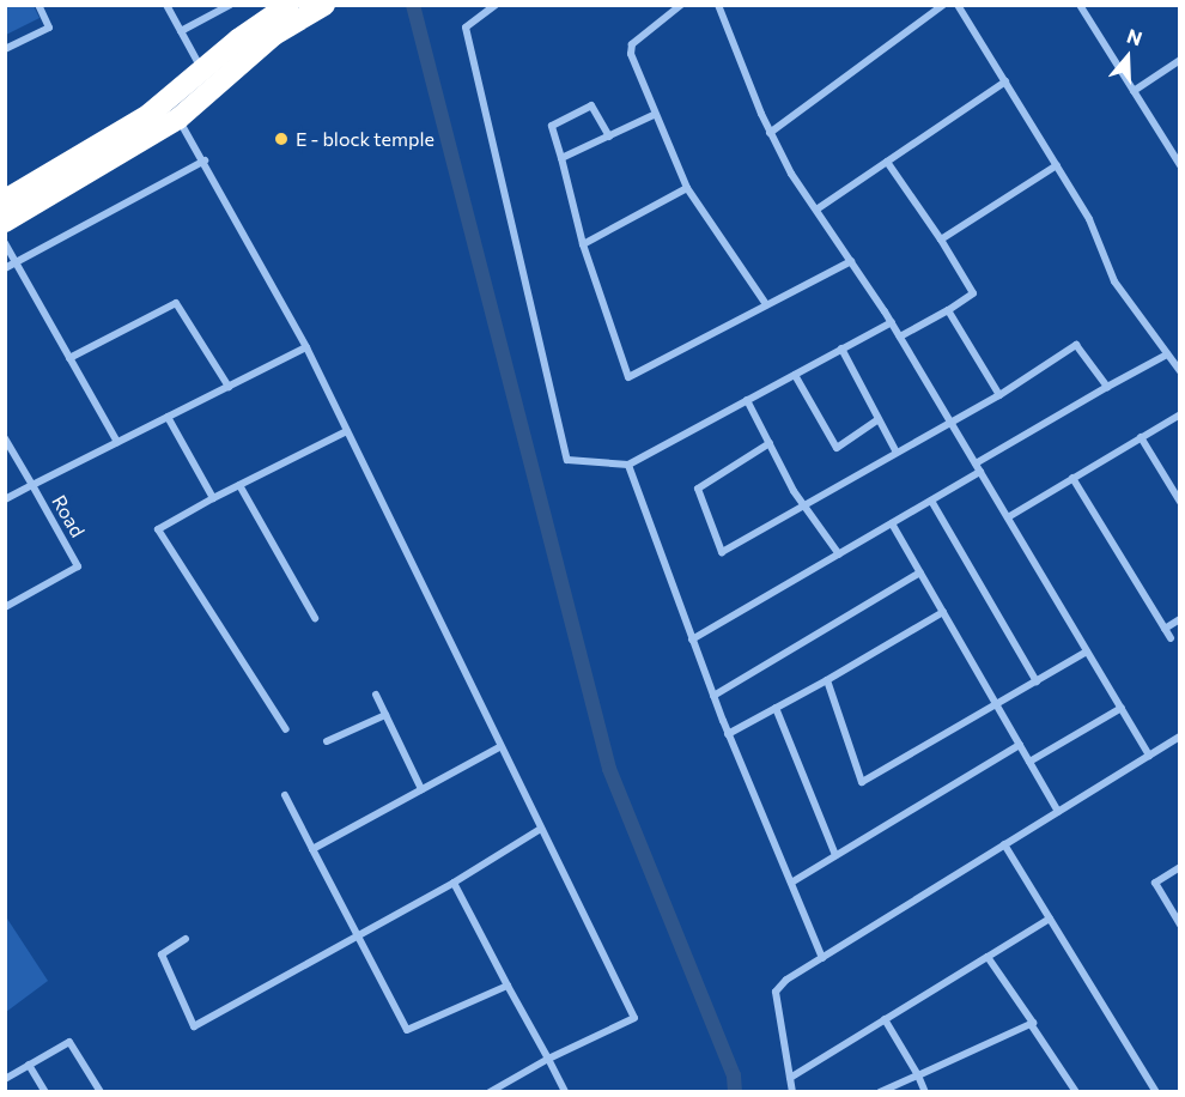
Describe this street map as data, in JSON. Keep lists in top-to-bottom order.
{
  "streets": {
    "street": ["Road"]
  },
  "places": ["E - block temple"],
  "north": "top"
}
